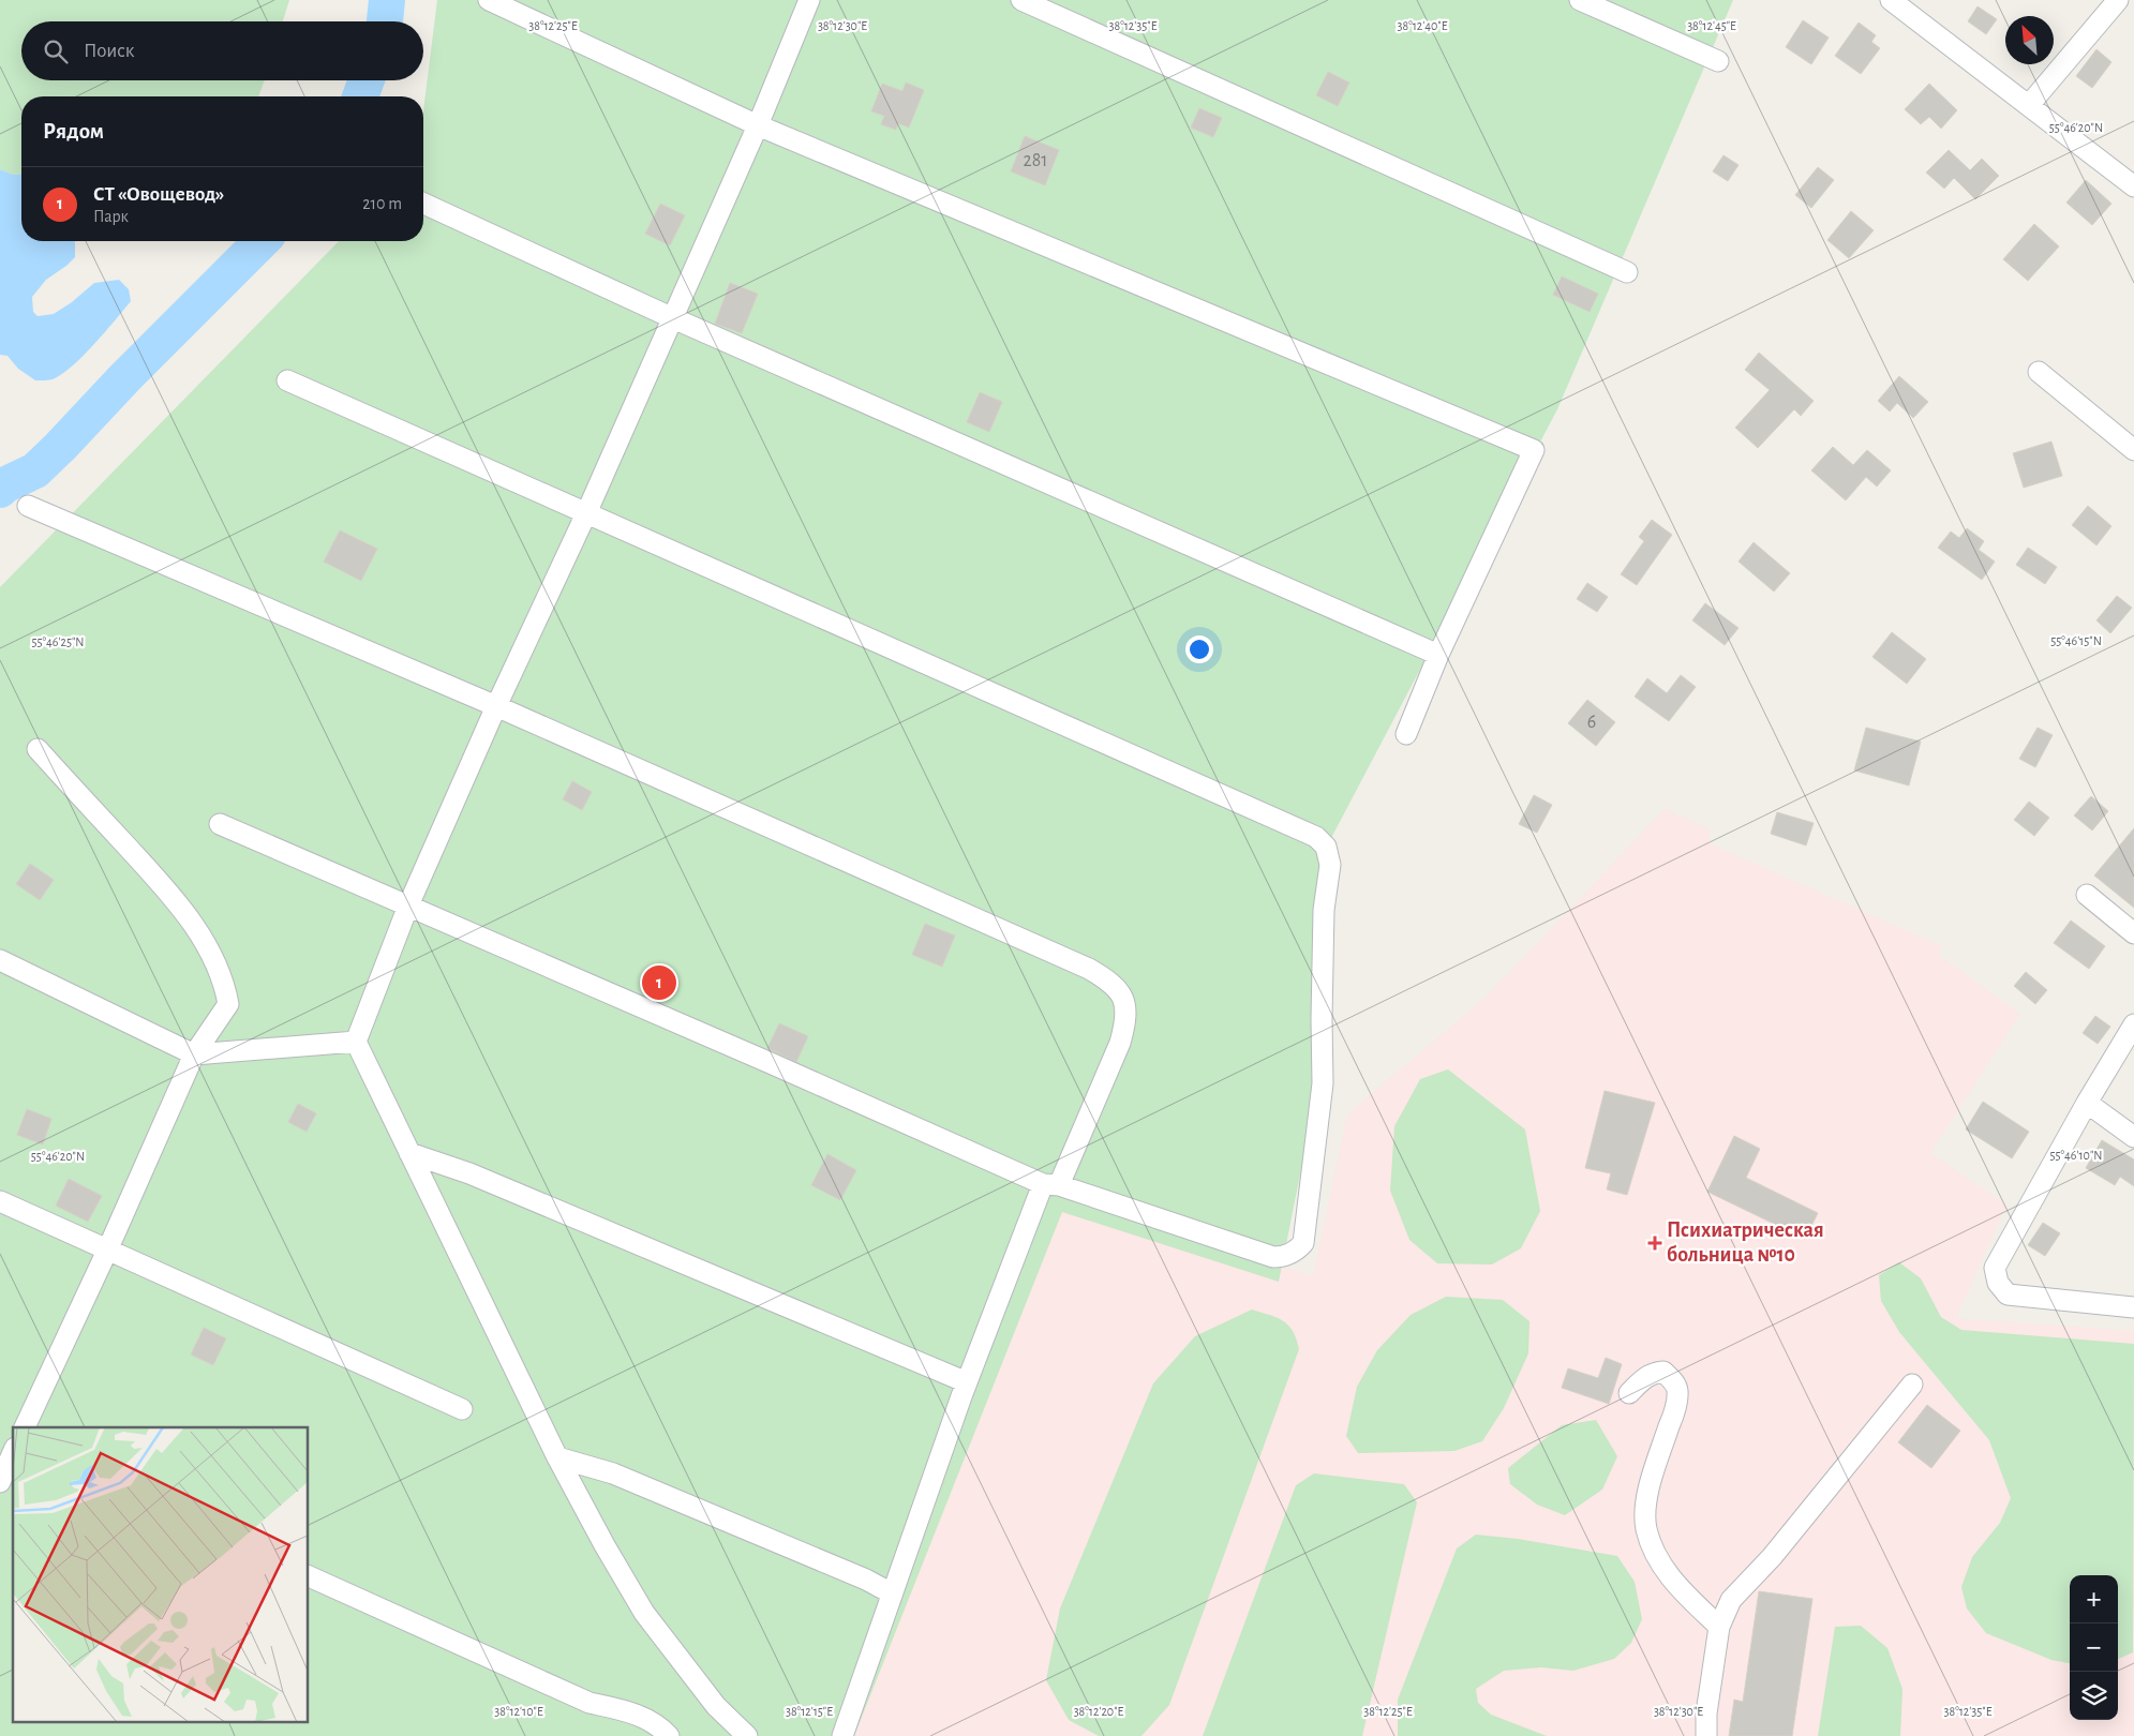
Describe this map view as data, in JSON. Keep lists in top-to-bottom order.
{
  "places": {
    "health": ["Психиатрическая больница №10"]
  },
  "house_numbers": ["281", "6"],
  "north": "top left",
  "page": {
    "search": "Поиск",
    "heading": "Рядом",
    "list": [
      {
        "mark": "1",
        "name": "СТ «Овощевод»",
        "note": "Парк",
        "value": "210 m"
      }
    ],
    "pins": "1",
    "map_buttons": ["+", "−"]
  },
  "coordinates": [
    "38°12'25\"E",
    "38°12'30\"E",
    "38°12'35\"E",
    "38°12'40\"E",
    "38°12'45\"E",
    "55°46'20\"N",
    "55°46'15\"N",
    "55°46'25\"N",
    "55°46'10\"N",
    "38°12'10\"E",
    "38°12'15\"E",
    "38°12'20\"E"
  ]
}
